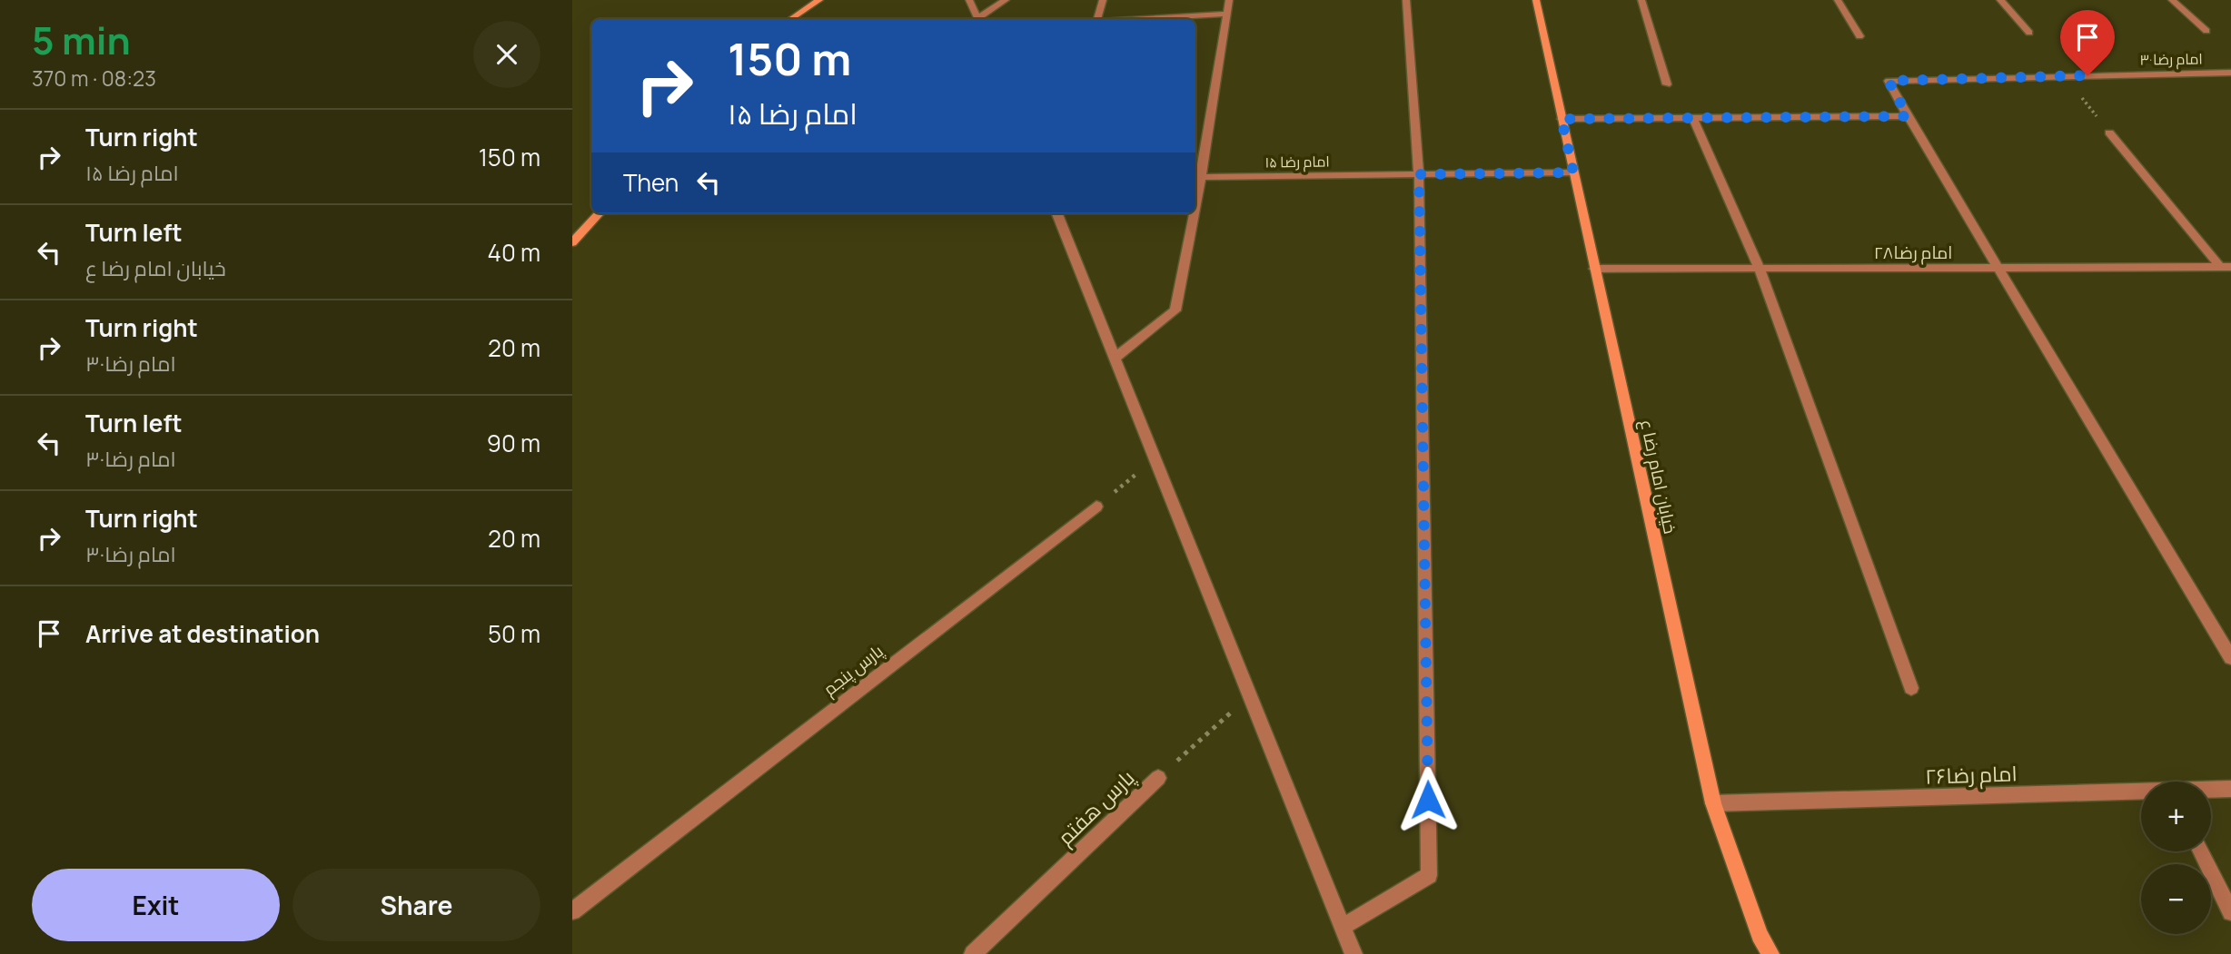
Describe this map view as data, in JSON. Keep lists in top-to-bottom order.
{
  "streets": {
    "main road": ["خیابان امام رضا ع"],
    "street": [
      "امام رضا۳۰",
      "۱۵ امام رضا",
      "امام رضا۲۸",
      "پارس‌‌ پنجم",
      "امام رضا۲۶",
      "پارس‌‌ هفتم"
    ]
  },
  "crossings": [
    ["۱۵ امام رضا", "خیابان امام رضا ع"],
    ["امام رضا۲۸", "خیابان امام رضا ع"],
    ["خیابان امام رضا ع", "امام رضا۲۶"]
  ],
  "page": {
    "heading": ["5 min", "370 m · 08:23"],
    "turn": ["150 m", "۱۵ امام رضا"],
    "list": [
      {
        "name": "Turn right",
        "note": "۱۵ امام رضا",
        "value": "150 m"
      },
      {
        "name": "Turn left",
        "note": "خیابان امام رضا ع",
        "value": "40 m"
      },
      {
        "name": "Turn right",
        "note": "امام رضا۳۰",
        "value": "20 m"
      },
      {
        "name": "Turn left",
        "note": "امام رضا۳۰",
        "value": "90 m"
      },
      {
        "name": "Turn right",
        "note": "امام رضا۳۰",
        "value": "20 m"
      },
      {
        "name": "Arrive at destination",
        "value": "50 m"
      }
    ],
    "then": "Then",
    "map_buttons": ["+", "−"],
    "buttons": ["Exit", "Share"]
  }
}
